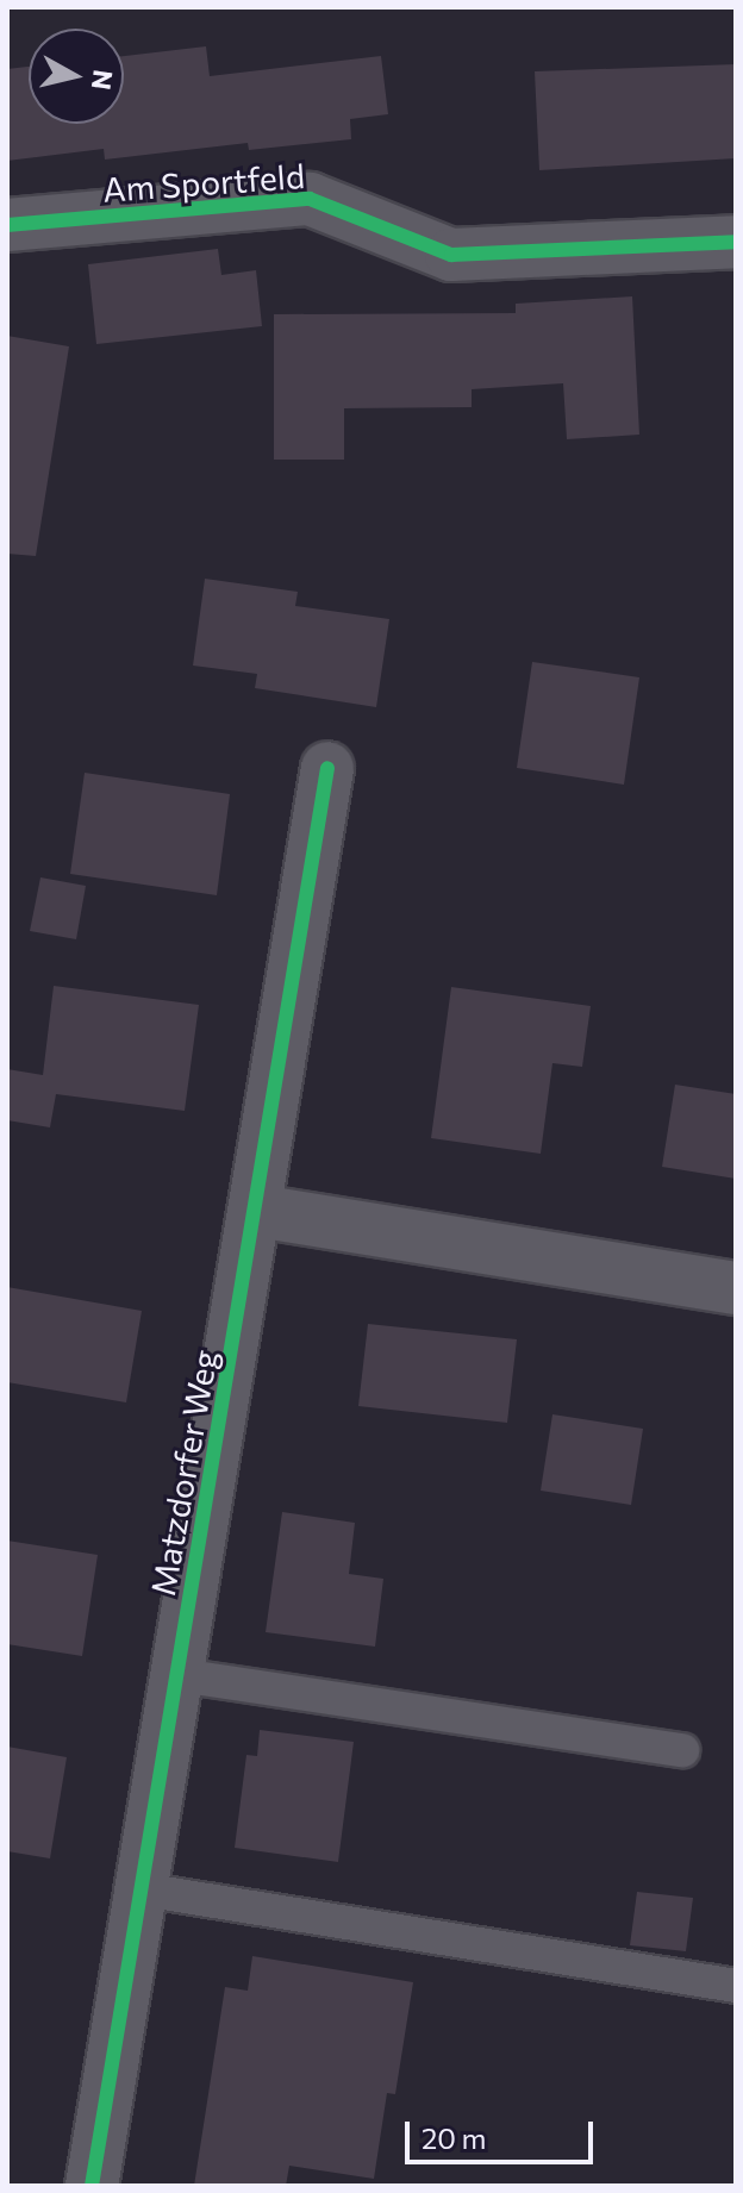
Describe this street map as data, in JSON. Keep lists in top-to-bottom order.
{
  "streets": {
    "street": ["Am Sportfeld", "Matzdorfer Weg"]
  },
  "scale_bar": "20 m",
  "north": "right"
}
